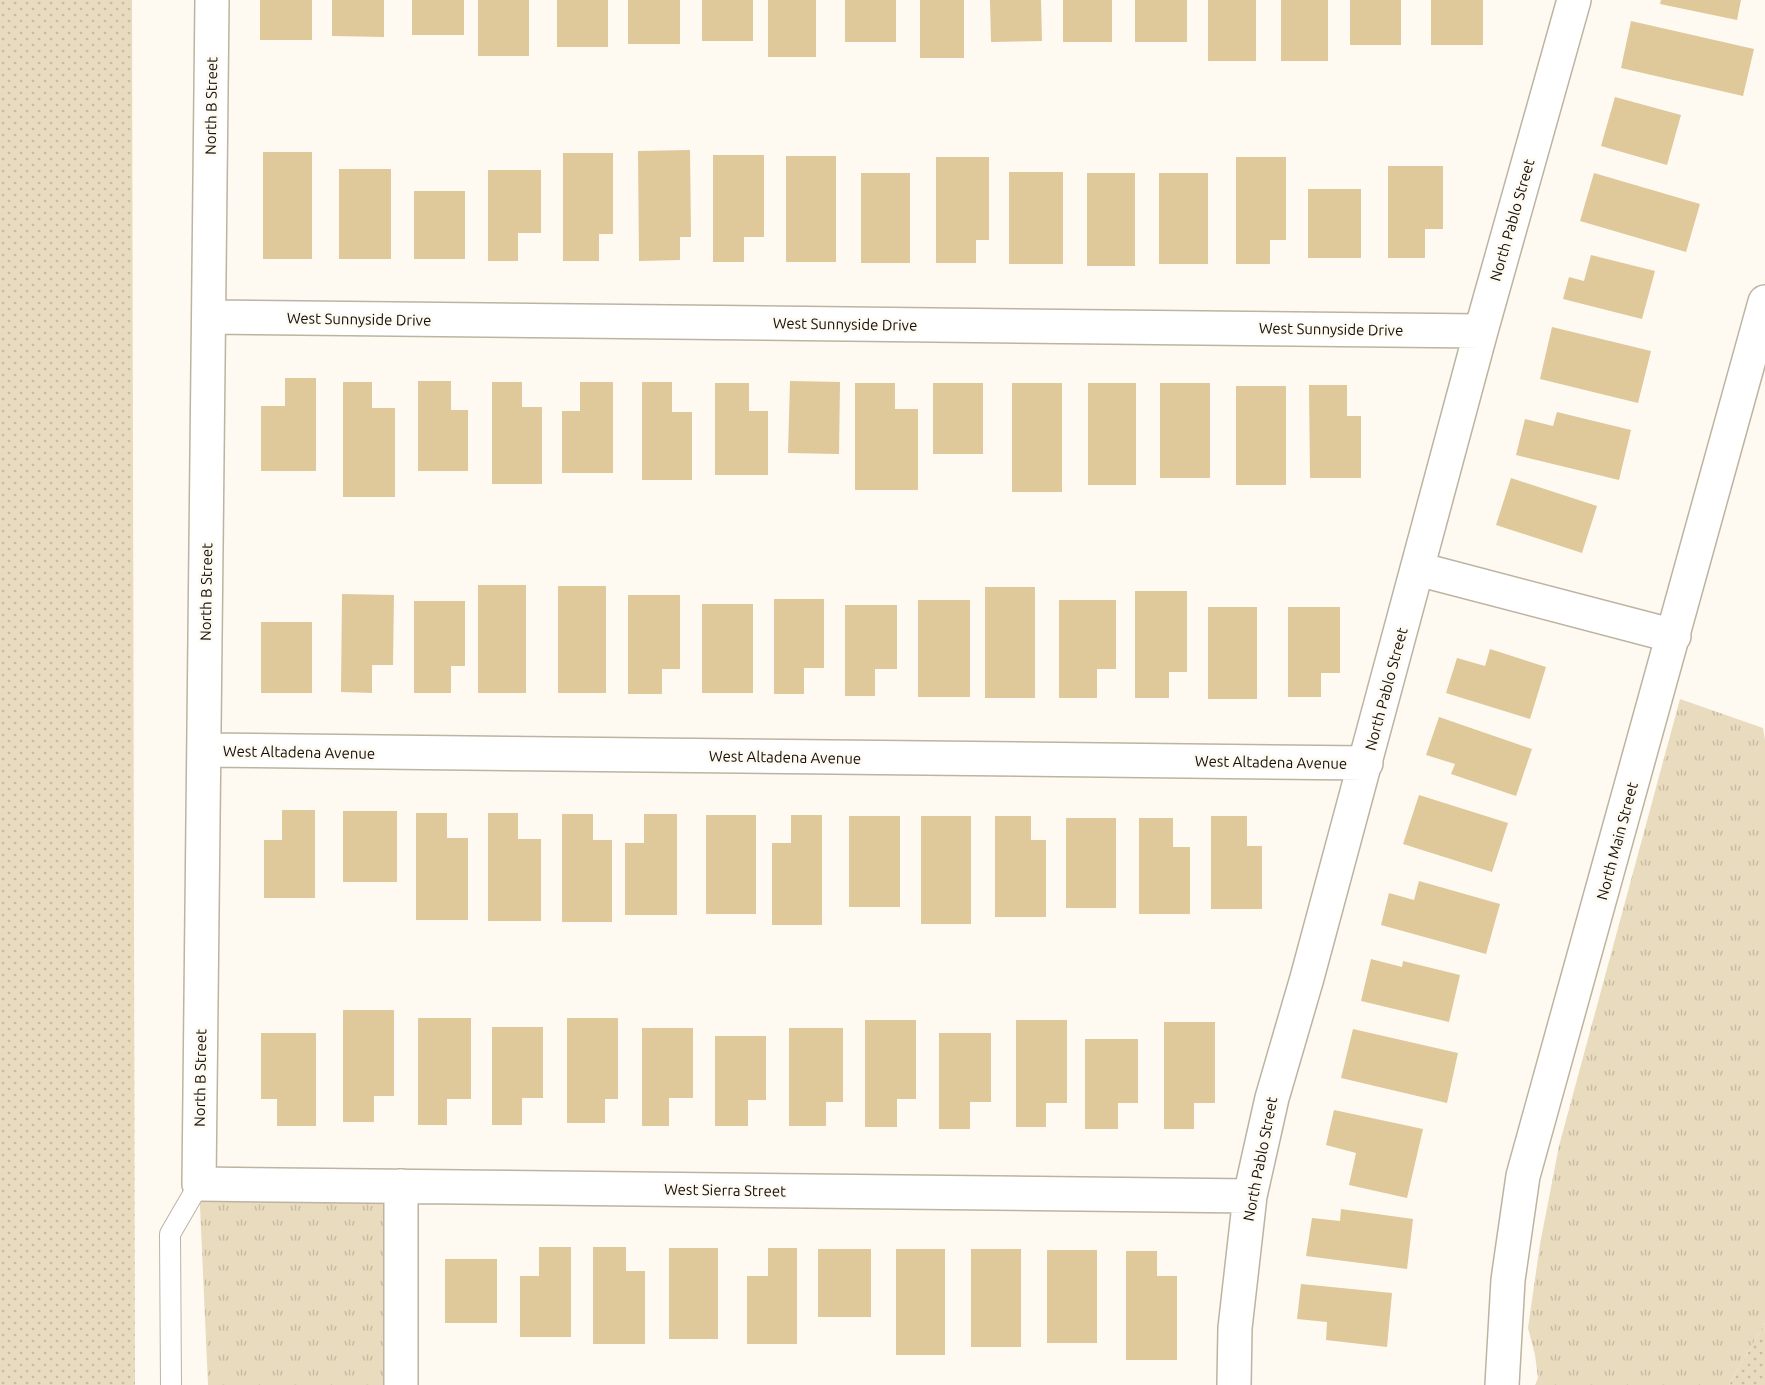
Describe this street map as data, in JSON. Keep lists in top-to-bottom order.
{
  "streets": {
    "street": [
      "North B Street",
      "North Pablo Street",
      "West Sunnyside Drive",
      "West Altadena Avenue",
      "North Main Street",
      "West Sierra Street"
    ]
  },
  "crossings": [
    ["North B Street", "West Sunnyside Drive"],
    ["North B Street", "West Altadena Avenue"],
    ["North B Street", "West Sierra Street"],
    ["North Pablo Street", "West Sunnyside Drive"],
    ["North Pablo Street", "West Altadena Avenue"],
    ["North Pablo Street", "West Sierra Street"]
  ]
}
